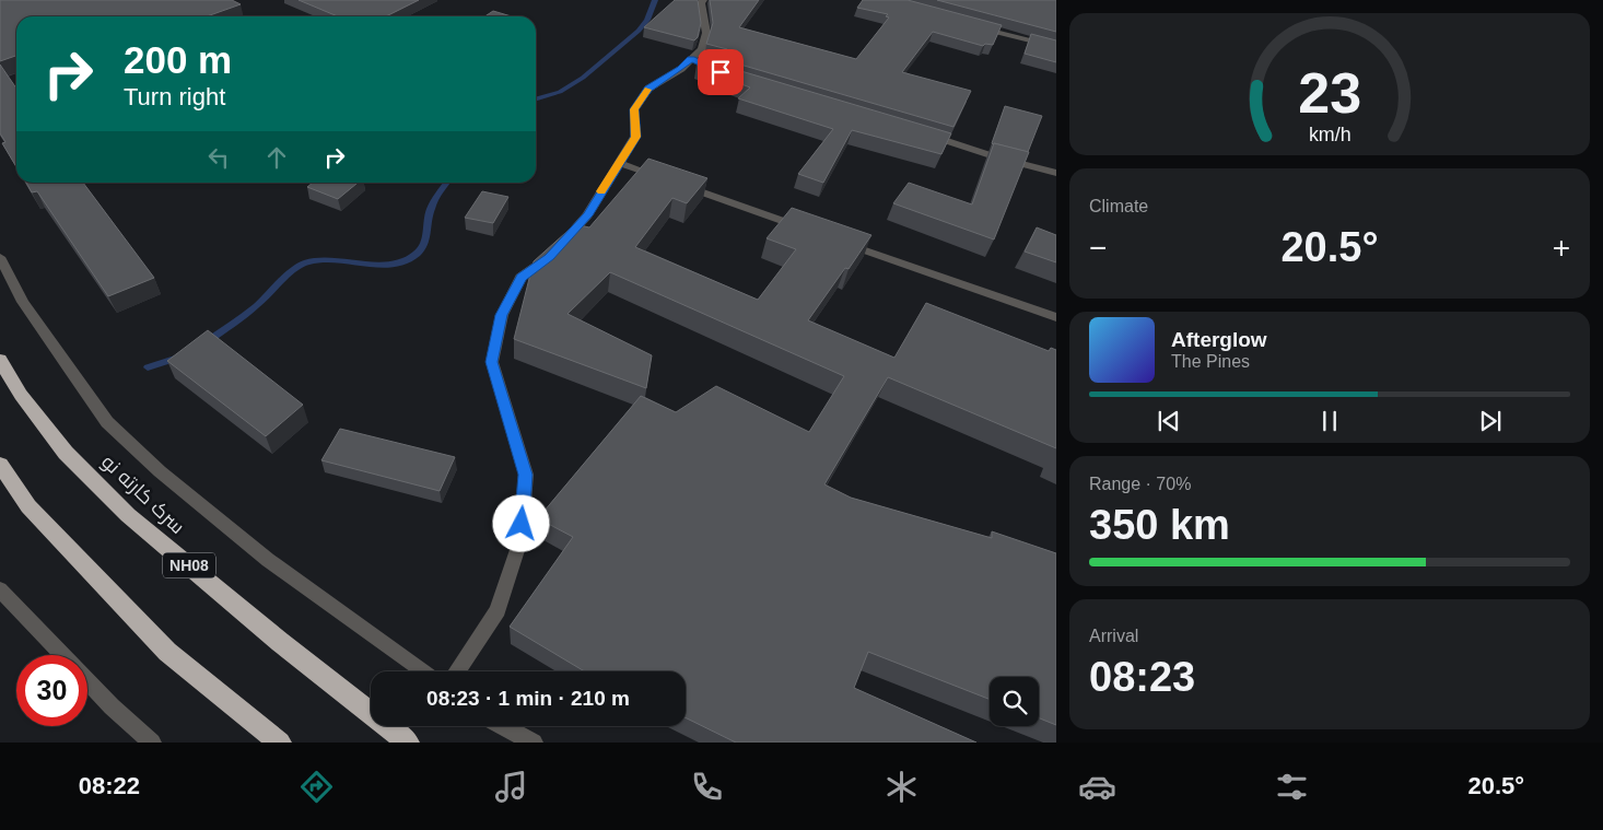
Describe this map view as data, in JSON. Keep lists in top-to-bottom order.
{
  "streets": {
    "highway": ["سرک کارته نو", "NH08"]
  },
  "page": {
    "turn": ["200 m", "Turn right"],
    "tile": [
      "Climate",
      ["Range · 70%", "350 km"],
      ["Arrival", "08:23"]
    ],
    "heat": ["−", "20.5°", "+"],
    "song": ["Afterglow", "The Pines"],
    "limit": "30",
    "trip": "08:23 · 1 min · 210 m",
    "tabs": ["08:22", "20.5°"],
    "gauge": ["23", "km/h"]
  }
}
